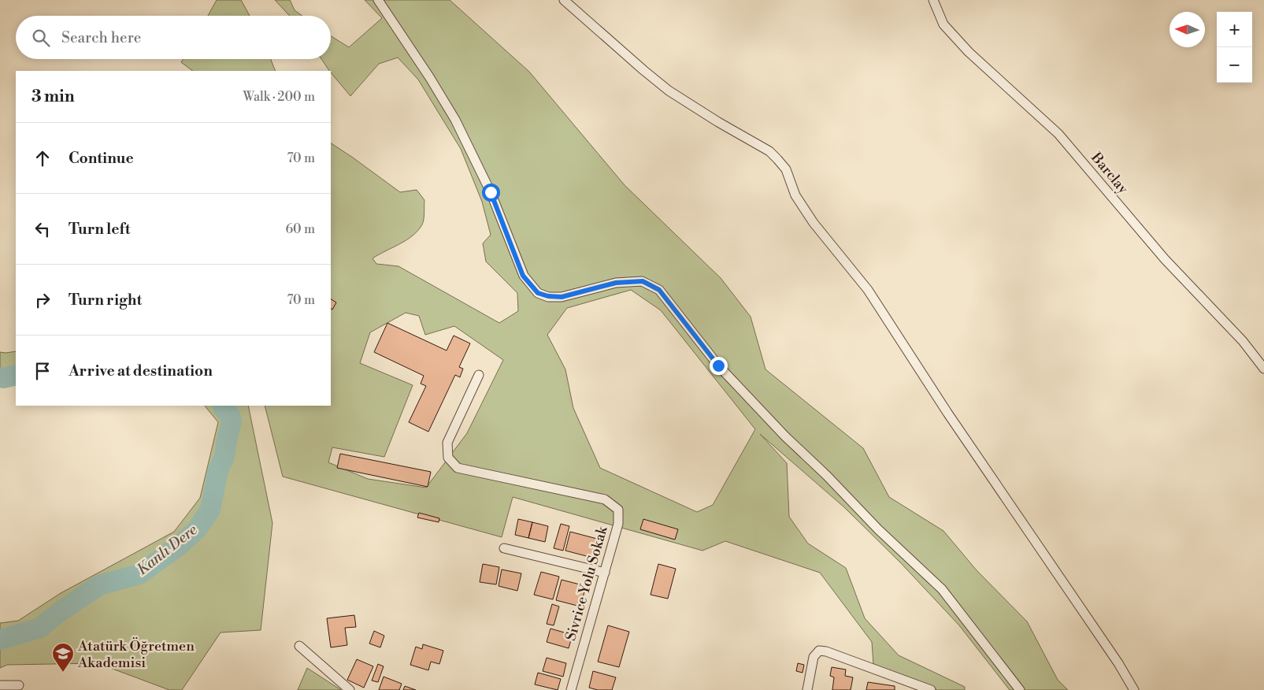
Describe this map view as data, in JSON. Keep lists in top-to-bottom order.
{
  "streets": {
    "street": ["Barclay", "Sivrice Yolu Sokak"]
  },
  "water": ["Kanlı Dere"],
  "places": {
    "school or university": ["Atatürk Öğretmen Akademisi"]
  },
  "north": "left",
  "page": {
    "map_buttons": ["+", "−"],
    "search": "Search here",
    "heading": ["3 min", "Walk · 200 m"],
    "list": [
      ["Continue", "70 m"],
      ["Turn left", "60 m"],
      ["Turn right", "70 m"],
      "Arrive at destination"
    ]
  }
}
